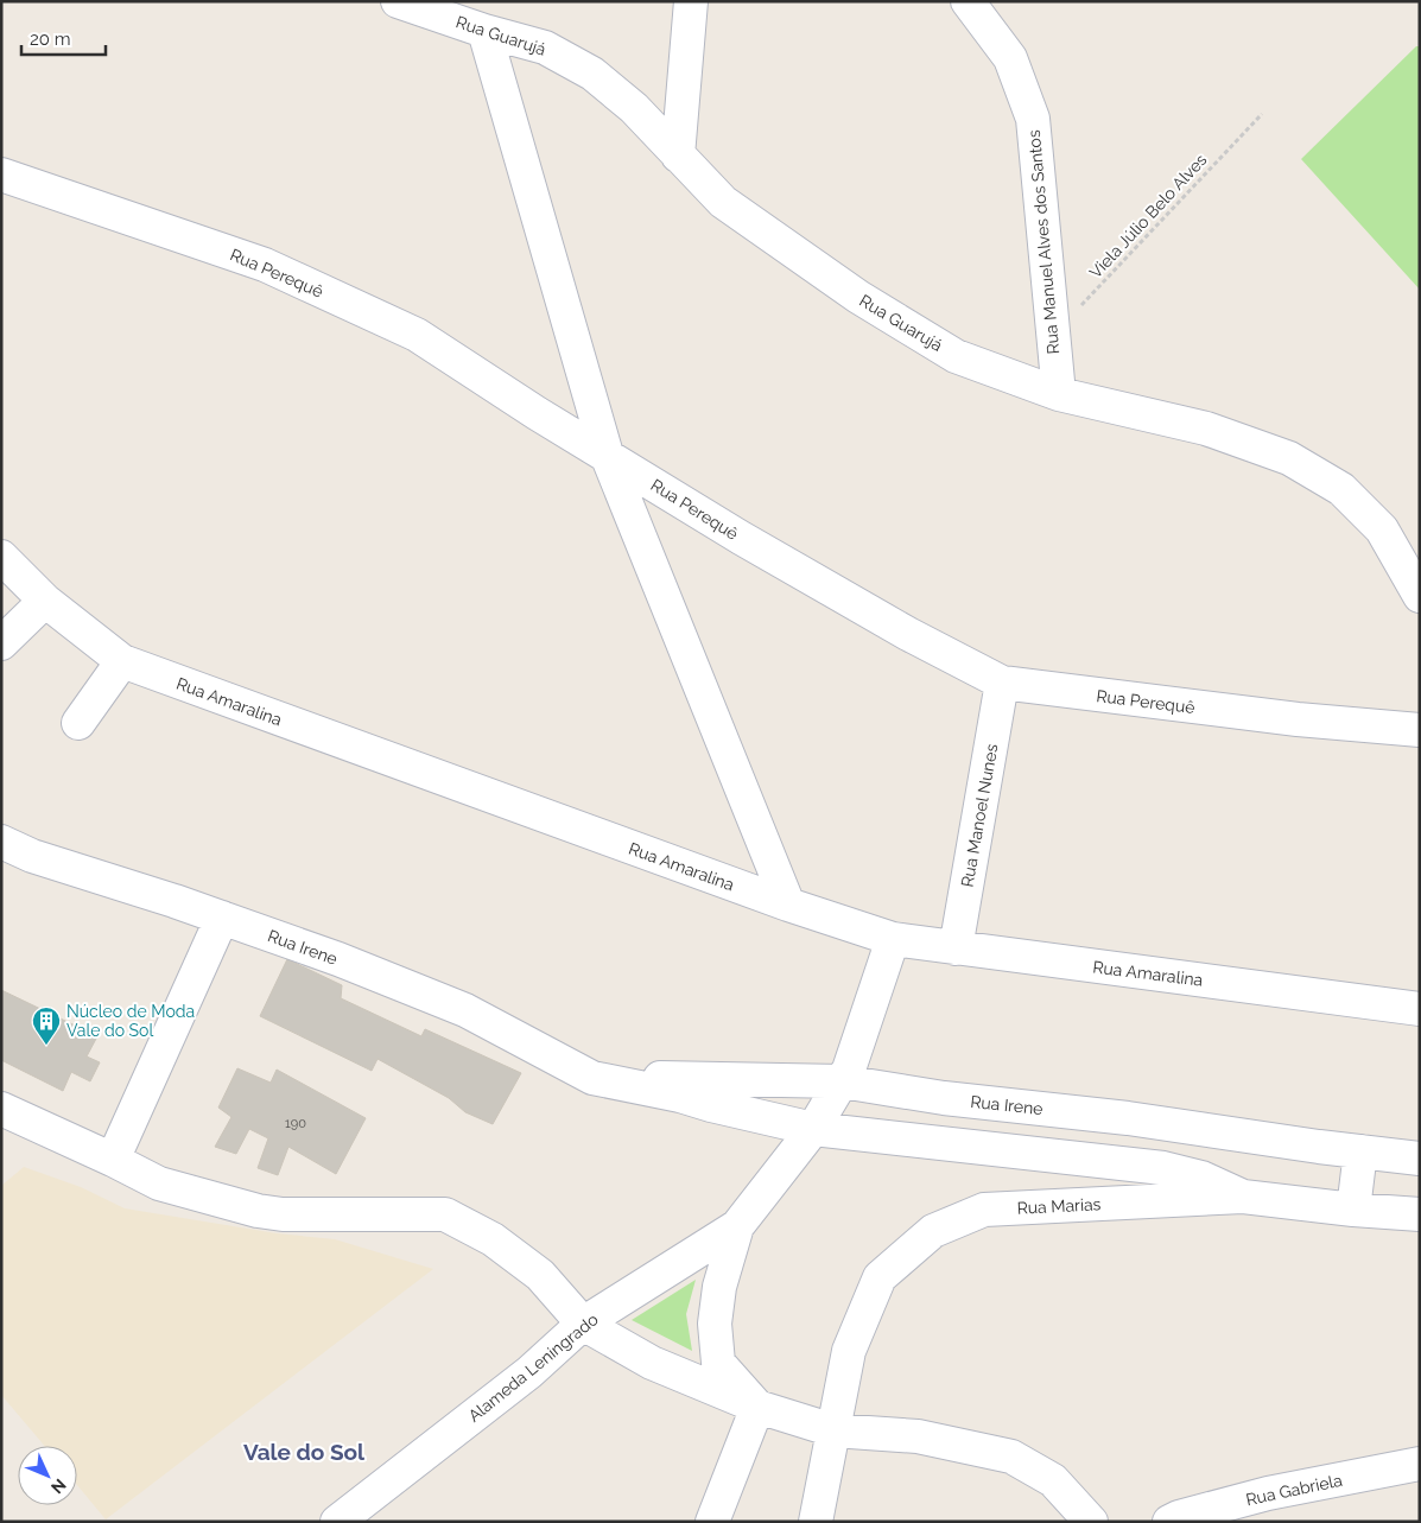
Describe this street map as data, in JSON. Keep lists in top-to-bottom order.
{
  "streets": {
    "street": [
      "Rua Guarujá",
      "Rua Manuel Alves dos Santos",
      "Rua Perequê",
      "Rua Amaralina",
      "Rua Manoel Nunes",
      "Rua Irene",
      "Rua Marias",
      "Alameda Leningrado",
      "Rua Gabriela"
    ],
    "path": ["Viela Júlio Belo Alves"]
  },
  "crossings": [
    ["Rua Guarujá", "Rua Manuel Alves dos Santos"],
    ["Viela Júlio Belo Alves", "Rua Manuel Alves dos Santos"],
    ["Rua Perequê", "Rua Manoel Nunes"],
    ["Rua Amaralina", "Rua Manoel Nunes"],
    ["Rua Irene", "Rua Marias"]
  ],
  "districts": ["Vale do Sol"],
  "places": {
    "building": ["Núcleo de Moda Vale do Sol"]
  },
  "house_numbers": ["190"],
  "scale_bar": "20 m",
  "north": "bottom right"
}
